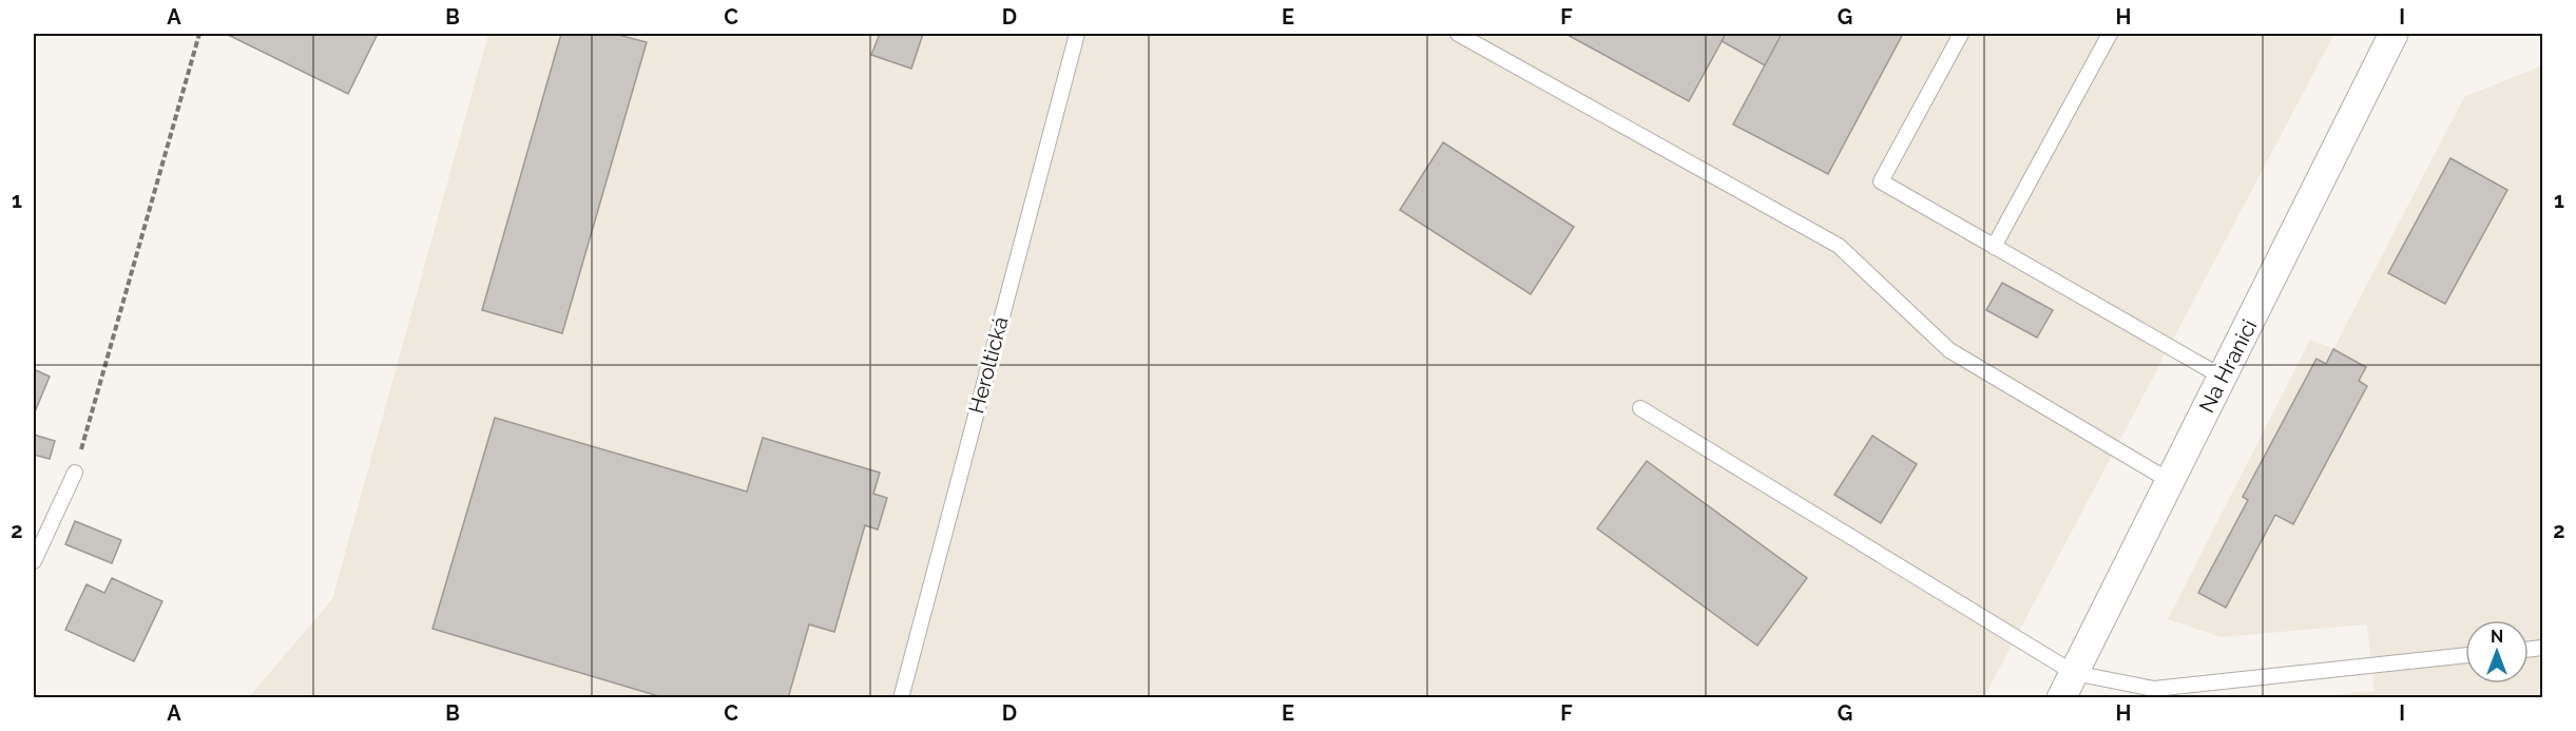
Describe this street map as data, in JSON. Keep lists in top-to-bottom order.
{
  "streets": {
    "street": ["Na Hranici"],
    "lane": ["Heroltická"]
  },
  "north": "top",
  "grid": {
    "columns": [
      "A",
      "B",
      "C",
      "D",
      "E",
      "F",
      "G",
      "H",
      "I"
    ],
    "rows": ["1", "2"]
  }
}
